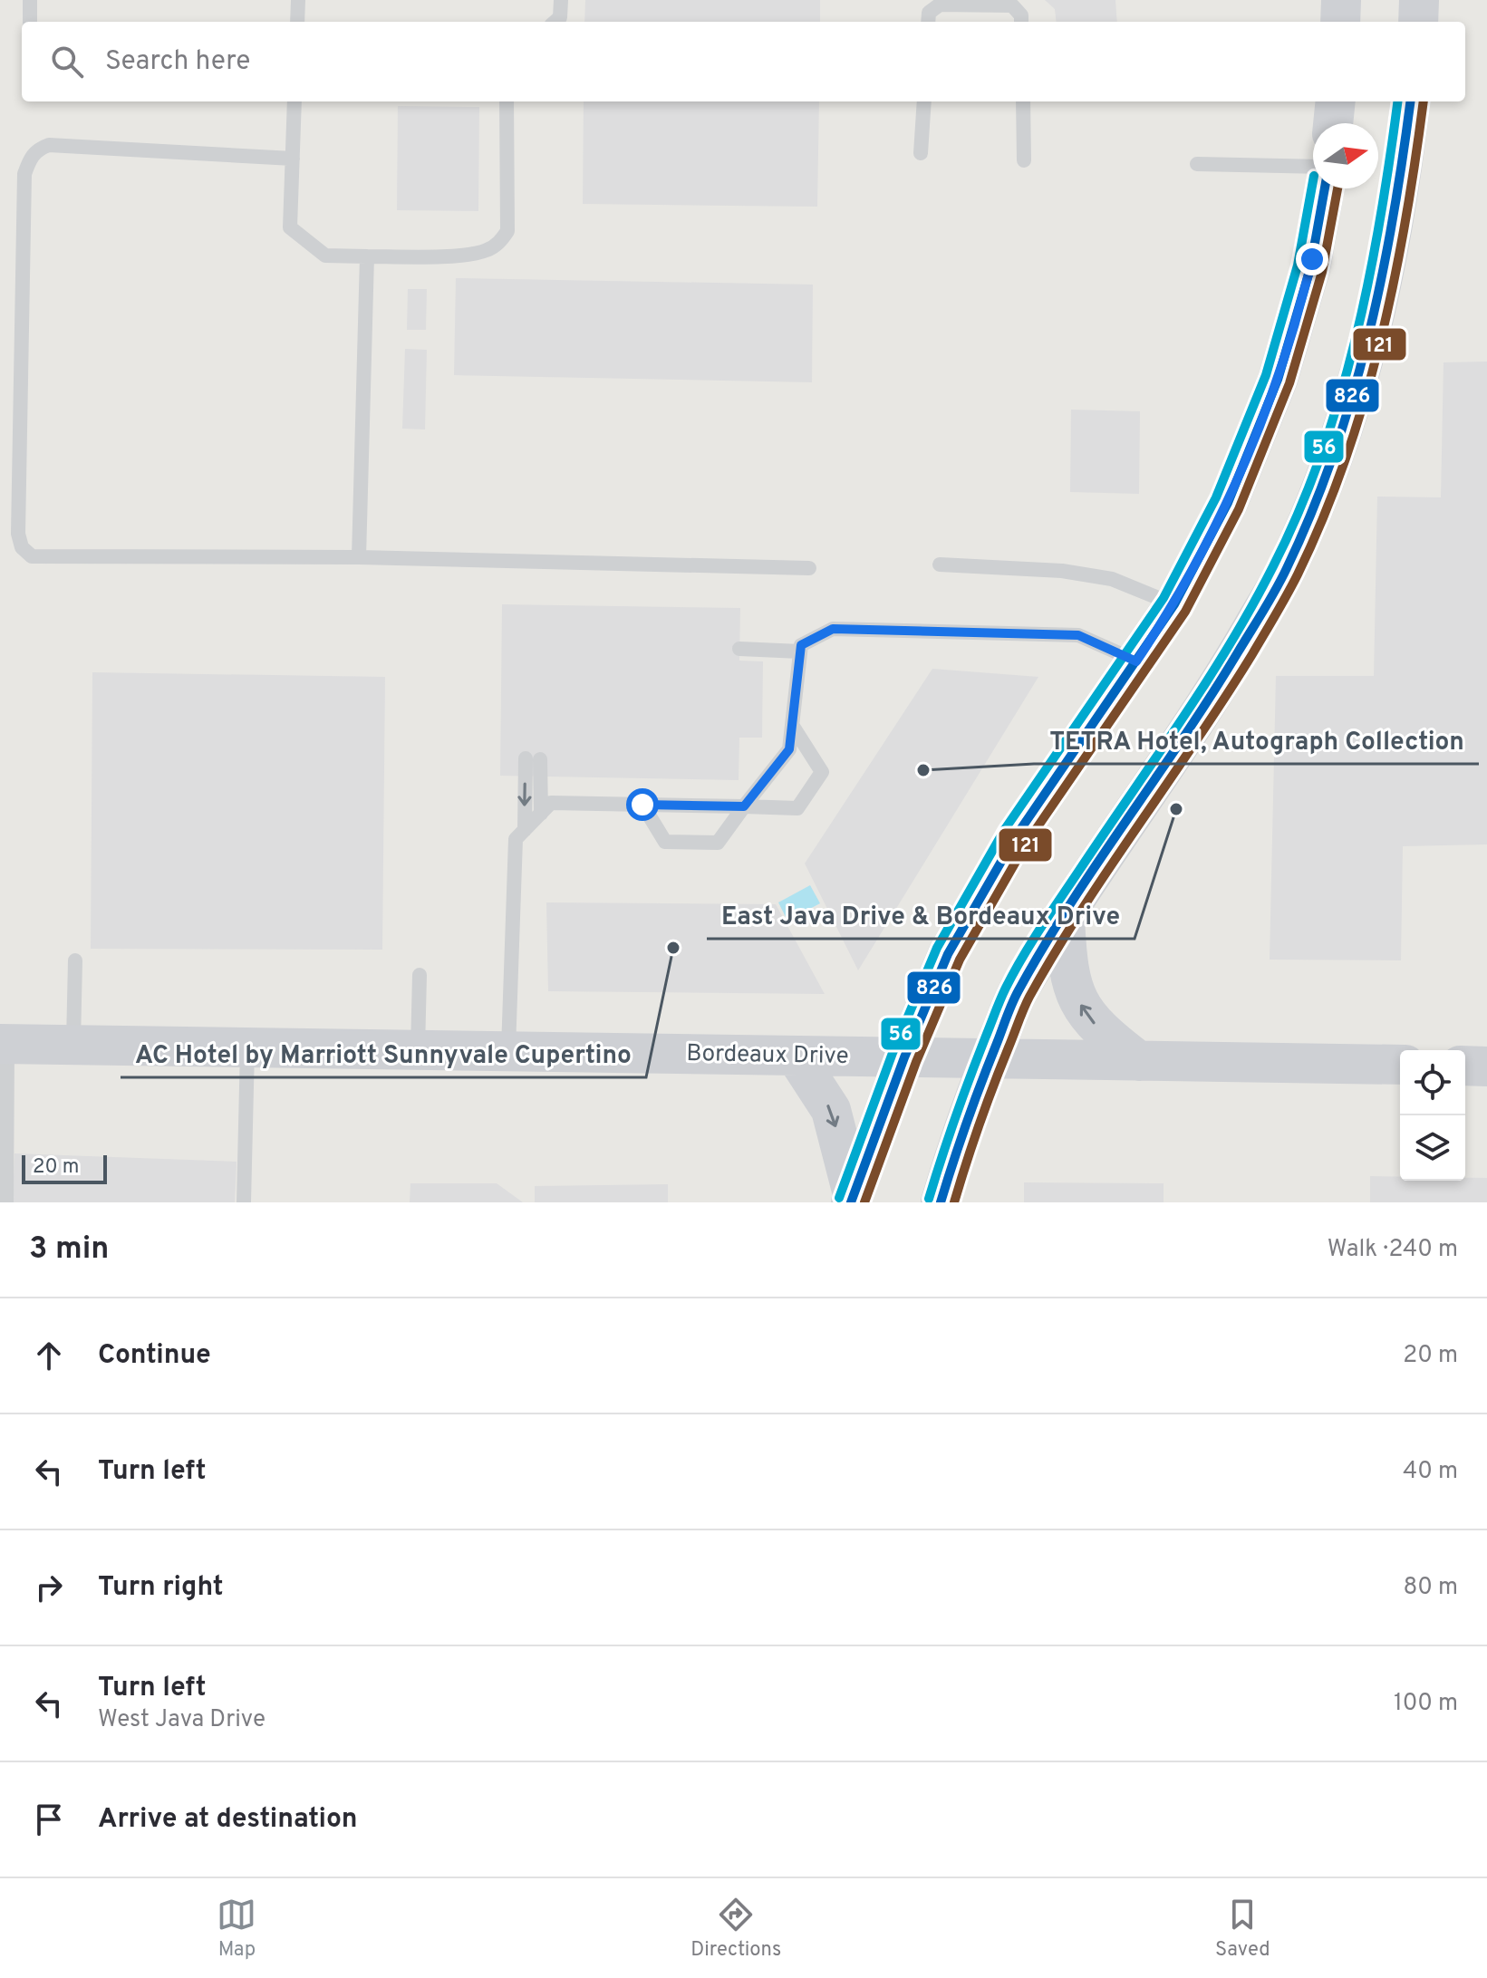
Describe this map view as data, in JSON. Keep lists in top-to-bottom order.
{
  "streets": {
    "main road": ["Bordeaux Drive"]
  },
  "places": ["TETRA Hotel, Autograph Collection", "East Java Drive & Bordeaux Drive", "AC Hotel by Marriott Sunnyvale Cupertino"],
  "lines": ["transit line 826", "transit line 121", "transit line 56"],
  "scale_bar": "20 m",
  "north": "right",
  "page": {
    "search": "Search here",
    "scale": "20 m",
    "heading": ["3 min", "Walk · 240 m"],
    "list": [
      ["Continue", "20 m"],
      ["Turn left", "40 m"],
      ["Turn right", "80 m"],
      ["Turn left", "West Java Drive", "100 m"],
      "Arrive at destination"
    ],
    "nav": ["Map", "Directions", "Saved"]
  }
}
